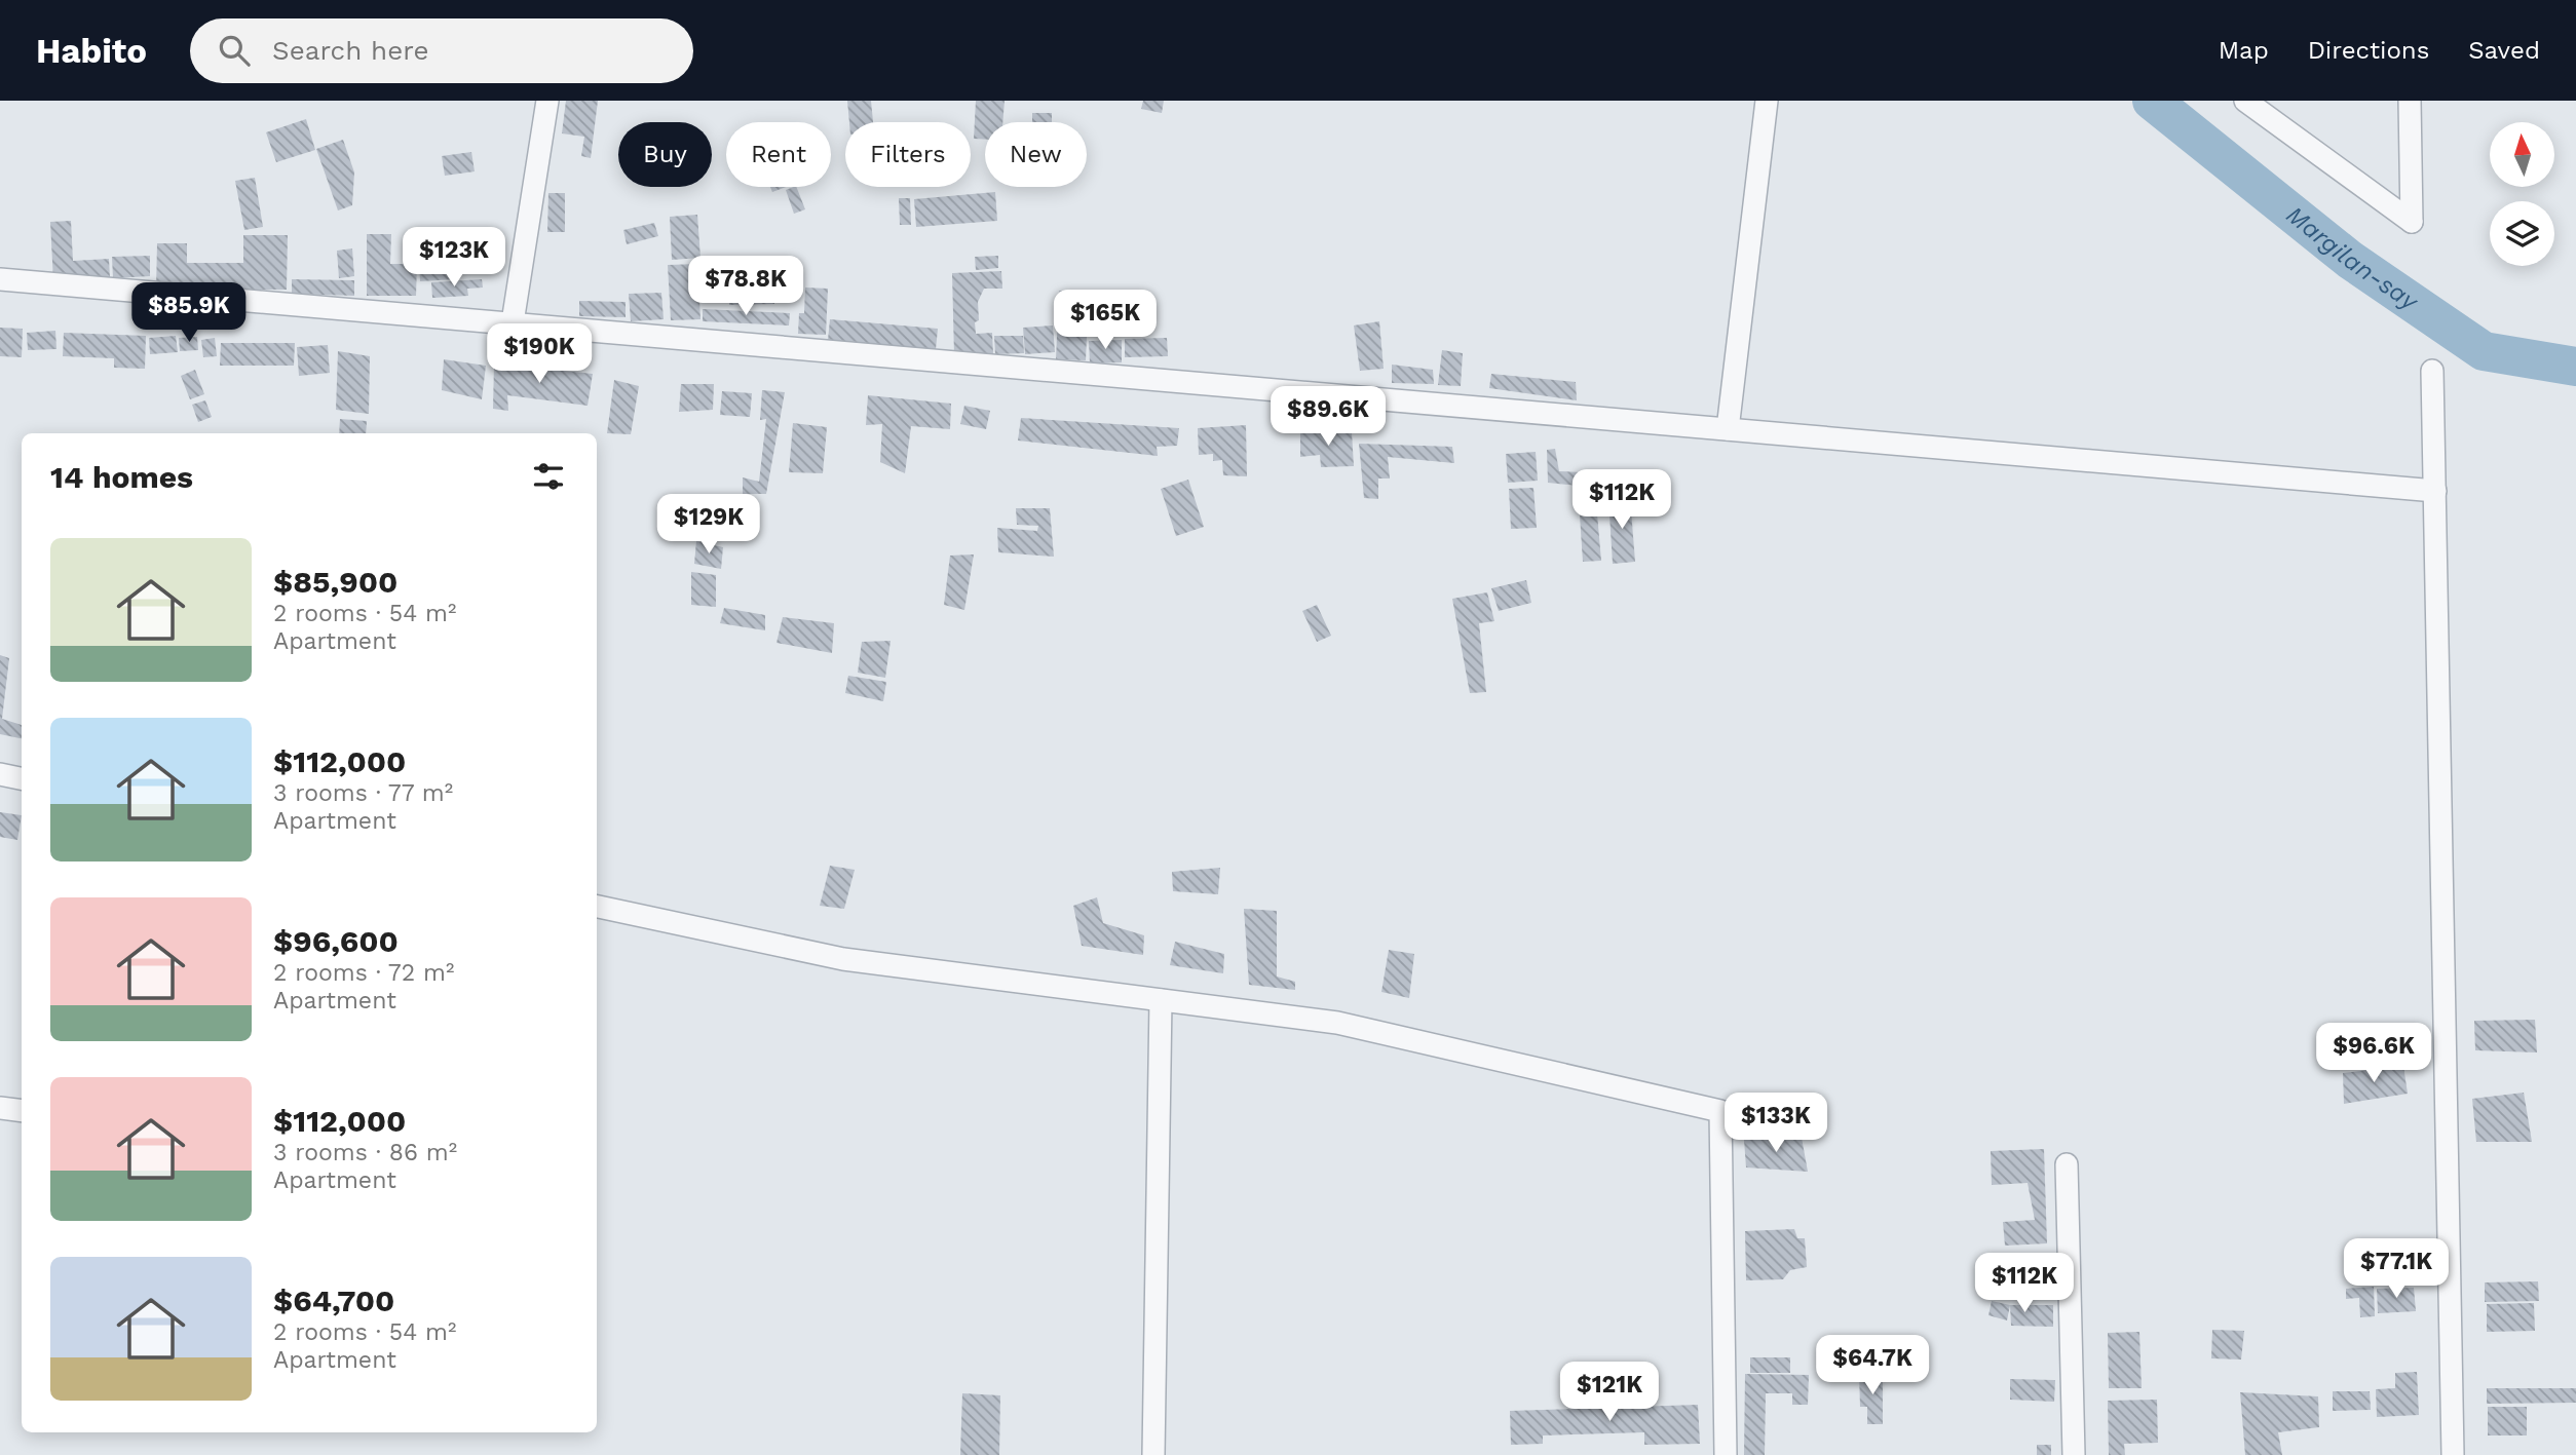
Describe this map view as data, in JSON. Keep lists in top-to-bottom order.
{
  "water": ["Margilan-say"],
  "north": "top",
  "page": {
    "header": "Habito",
    "search": "Search here",
    "nav": ["Map", "Directions", "Saved"],
    "chip": [
      "Buy",
      "Rent",
      "Filters",
      "New"
    ],
    "price": [
      "$123K",
      "$78.8K",
      "$85.9K",
      "$165K",
      "$190K",
      "$89.6K",
      "$112K",
      "$129K",
      "$96.6K",
      "$133K",
      "$77.1K",
      "$112K",
      "$64.7K",
      "$121K"
    ],
    "heading": "14 homes",
    "list": [
      {
        "name": "$85,900",
        "note": "2 rooms · 54 m² · Apartment"
      },
      {
        "name": "$112,000",
        "note": "3 rooms · 77 m² · Apartment"
      },
      {
        "name": "$96,600",
        "note": "2 rooms · 72 m² · Apartment"
      },
      {
        "name": "$112,000",
        "note": "3 rooms · 86 m² · Apartment"
      },
      {
        "name": "$64,700",
        "note": "2 rooms · 54 m² · Apartment"
      }
    ]
  }
}
